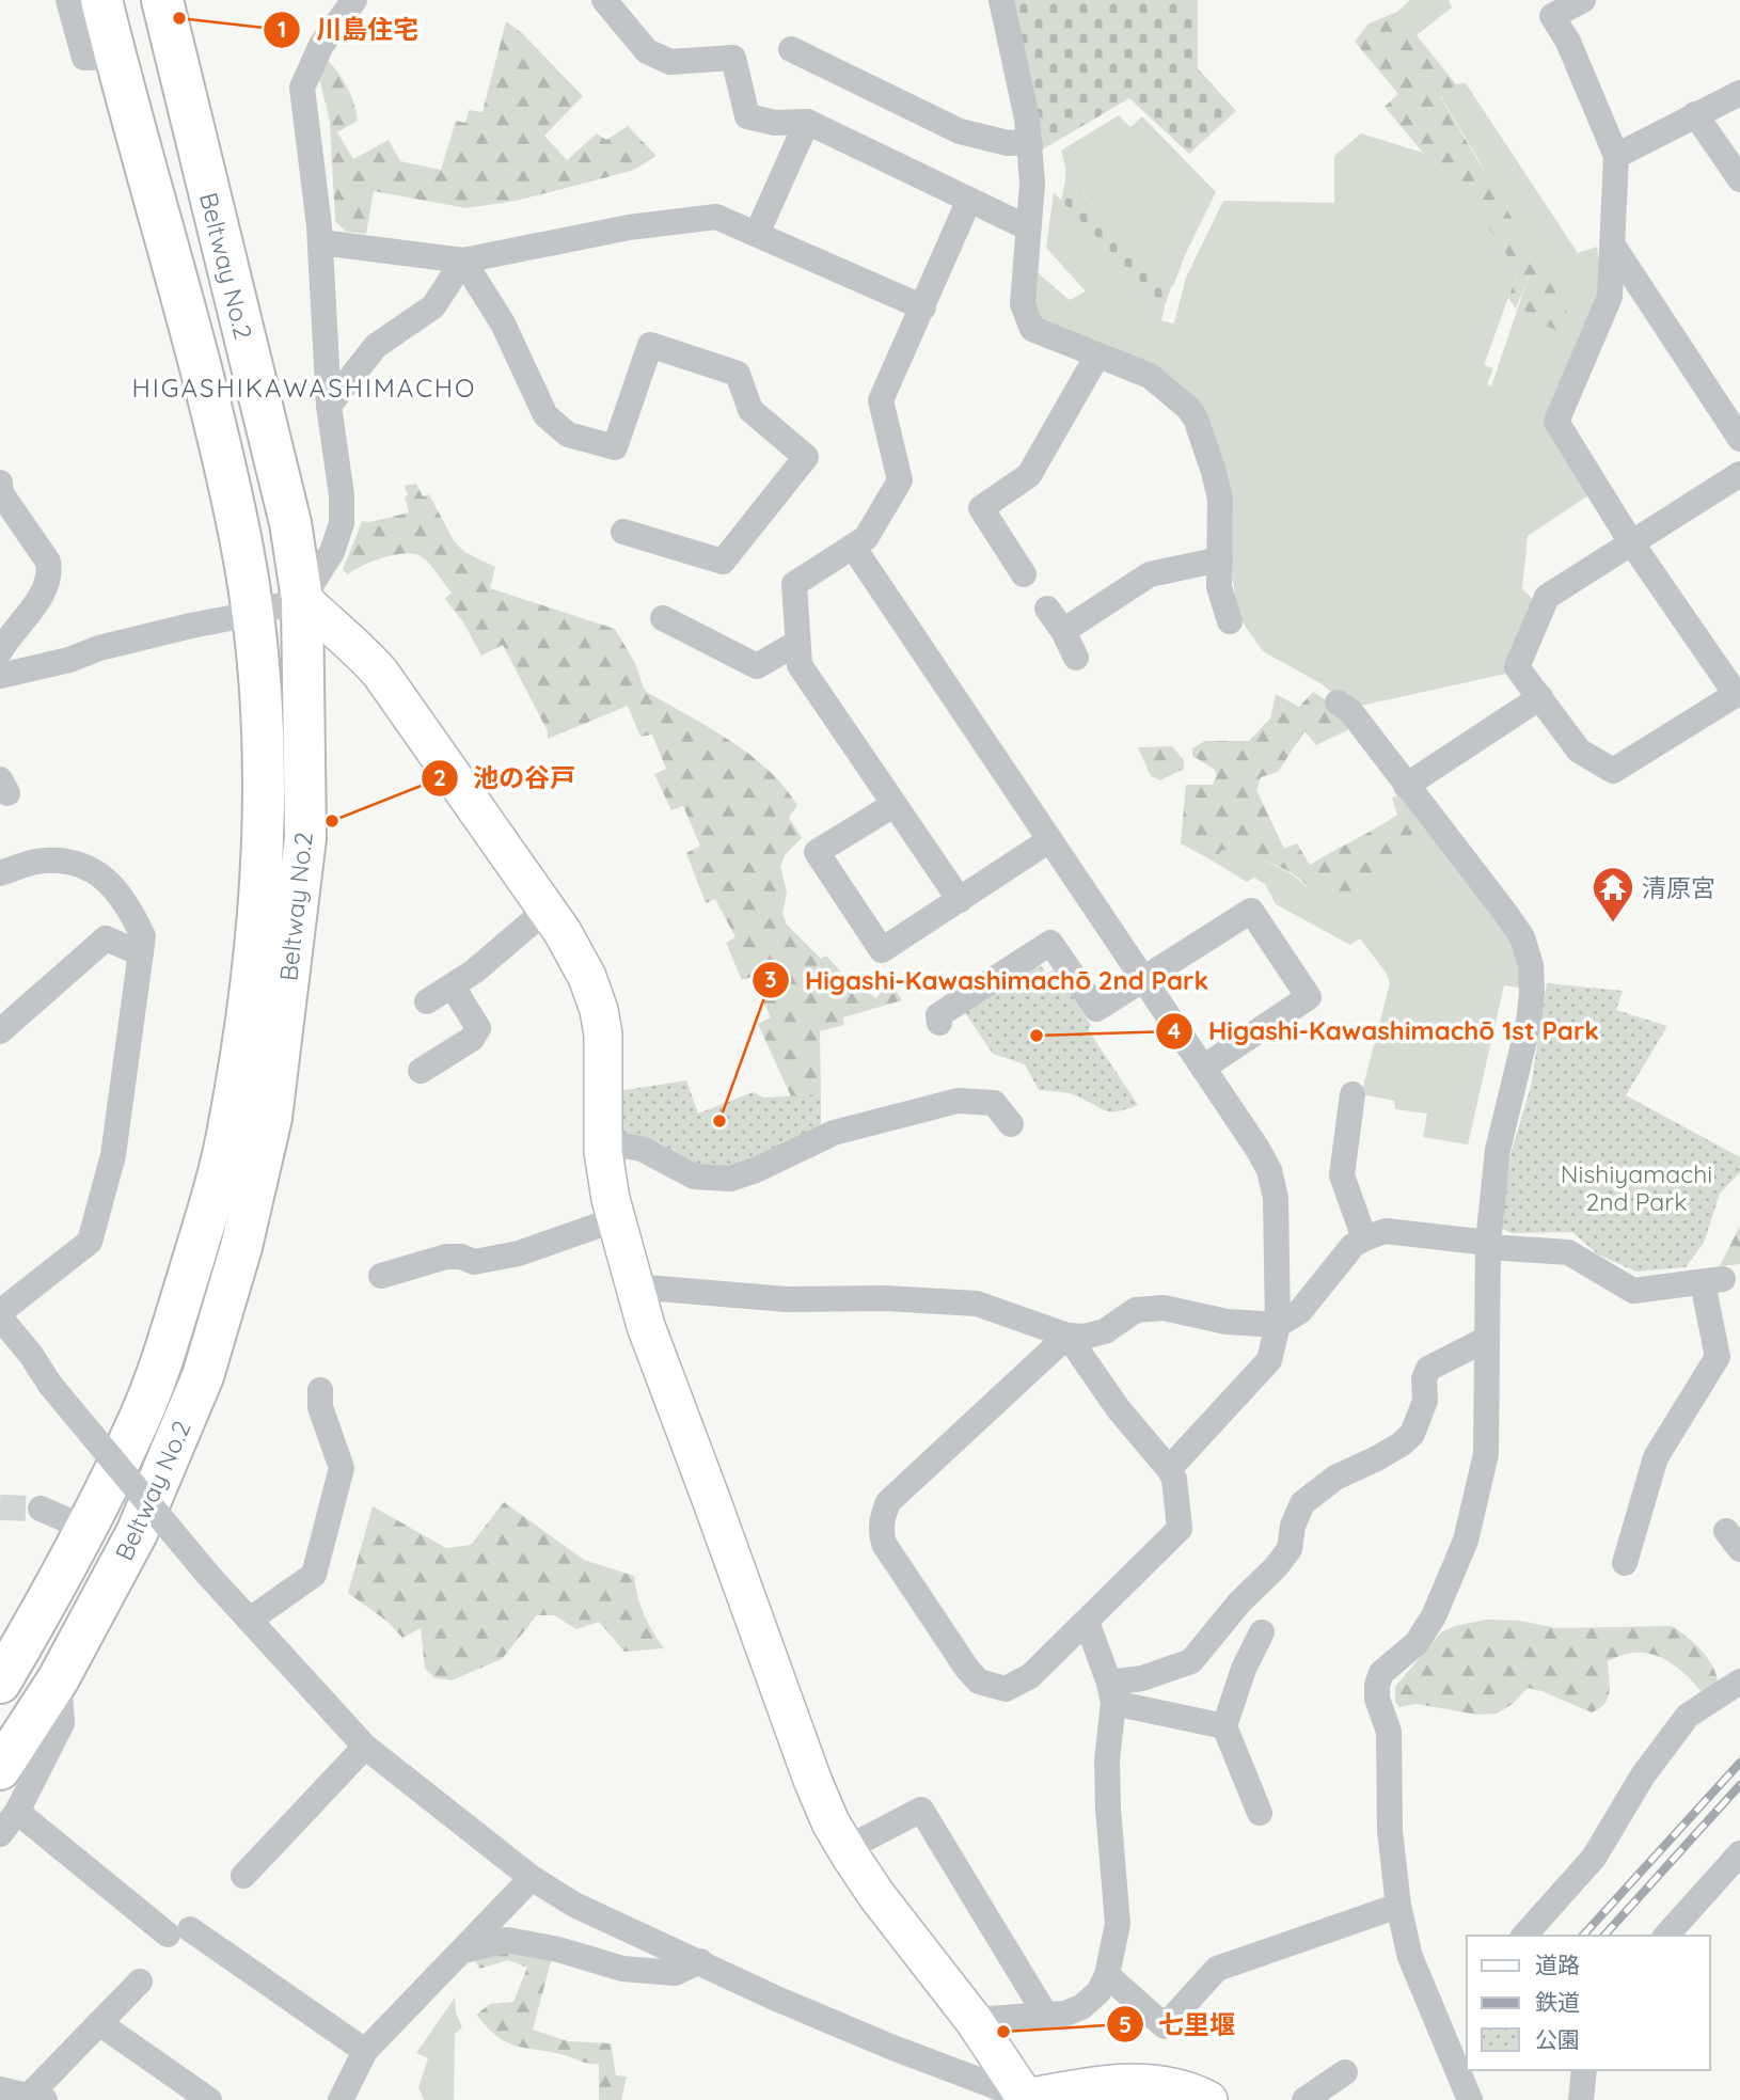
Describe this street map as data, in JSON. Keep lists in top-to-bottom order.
{
  "streets": {
    "main road": ["Beltway No.2"]
  },
  "districts": ["HIGASHIKAWASHIMACHO"],
  "parks": ["Nishiyamachi 2nd Park"],
  "places": {
    "other": [
      "川島住宅",
      "池の谷戸",
      "Higashi-Kawashimachō 1st Park",
      "Higashi-Kawashimachō 2nd Park",
      "七里堰"
    ],
    "temple": ["清原宮"]
  },
  "legend": ["道路", "鉄道", "公園"]
}
